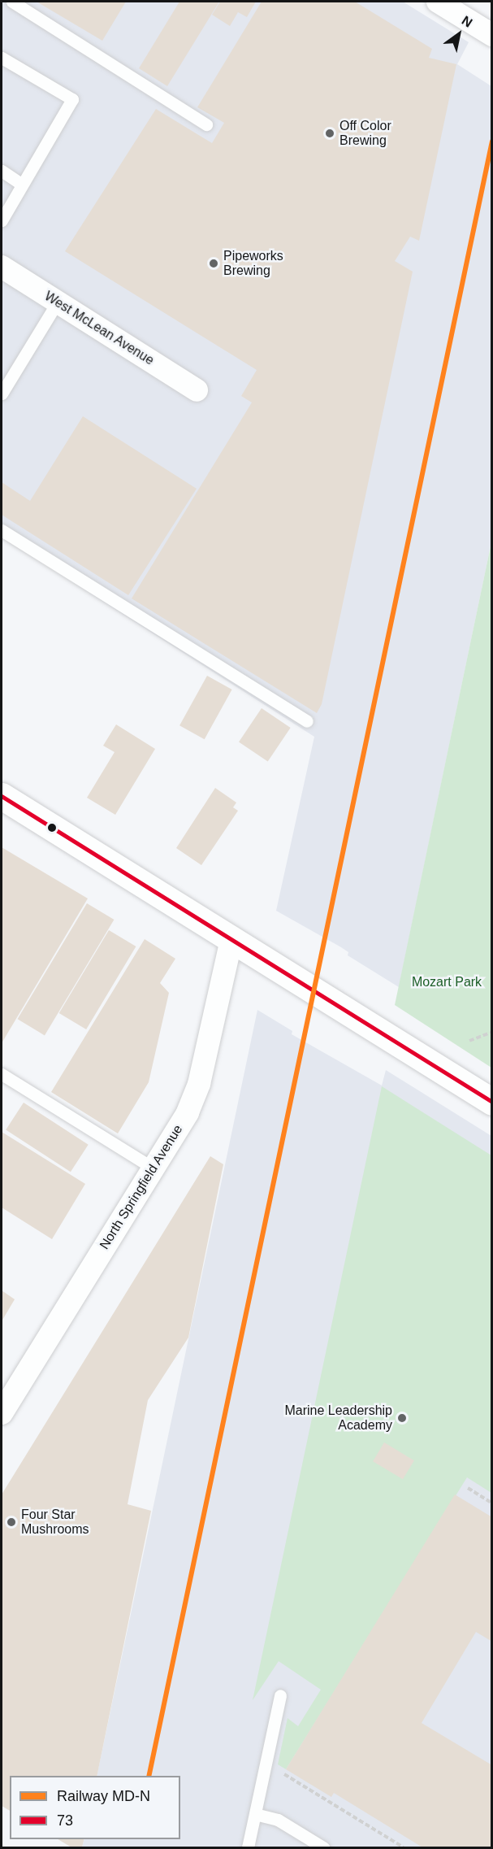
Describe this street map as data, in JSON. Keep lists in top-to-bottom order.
{
  "streets": {
    "street": ["West McLean Avenue", "North Springfield Avenue"]
  },
  "parks": ["Mozart Park"],
  "places": [
    "Off Color Brewing",
    "Pipeworks Brewing",
    "Marine Leadership Academy",
    "Four Star Mushrooms"
  ],
  "lines": ["rail line MD-N", "transit line 73"],
  "legend": ["Railway MD-N", "73"],
  "north": "top right"
}
